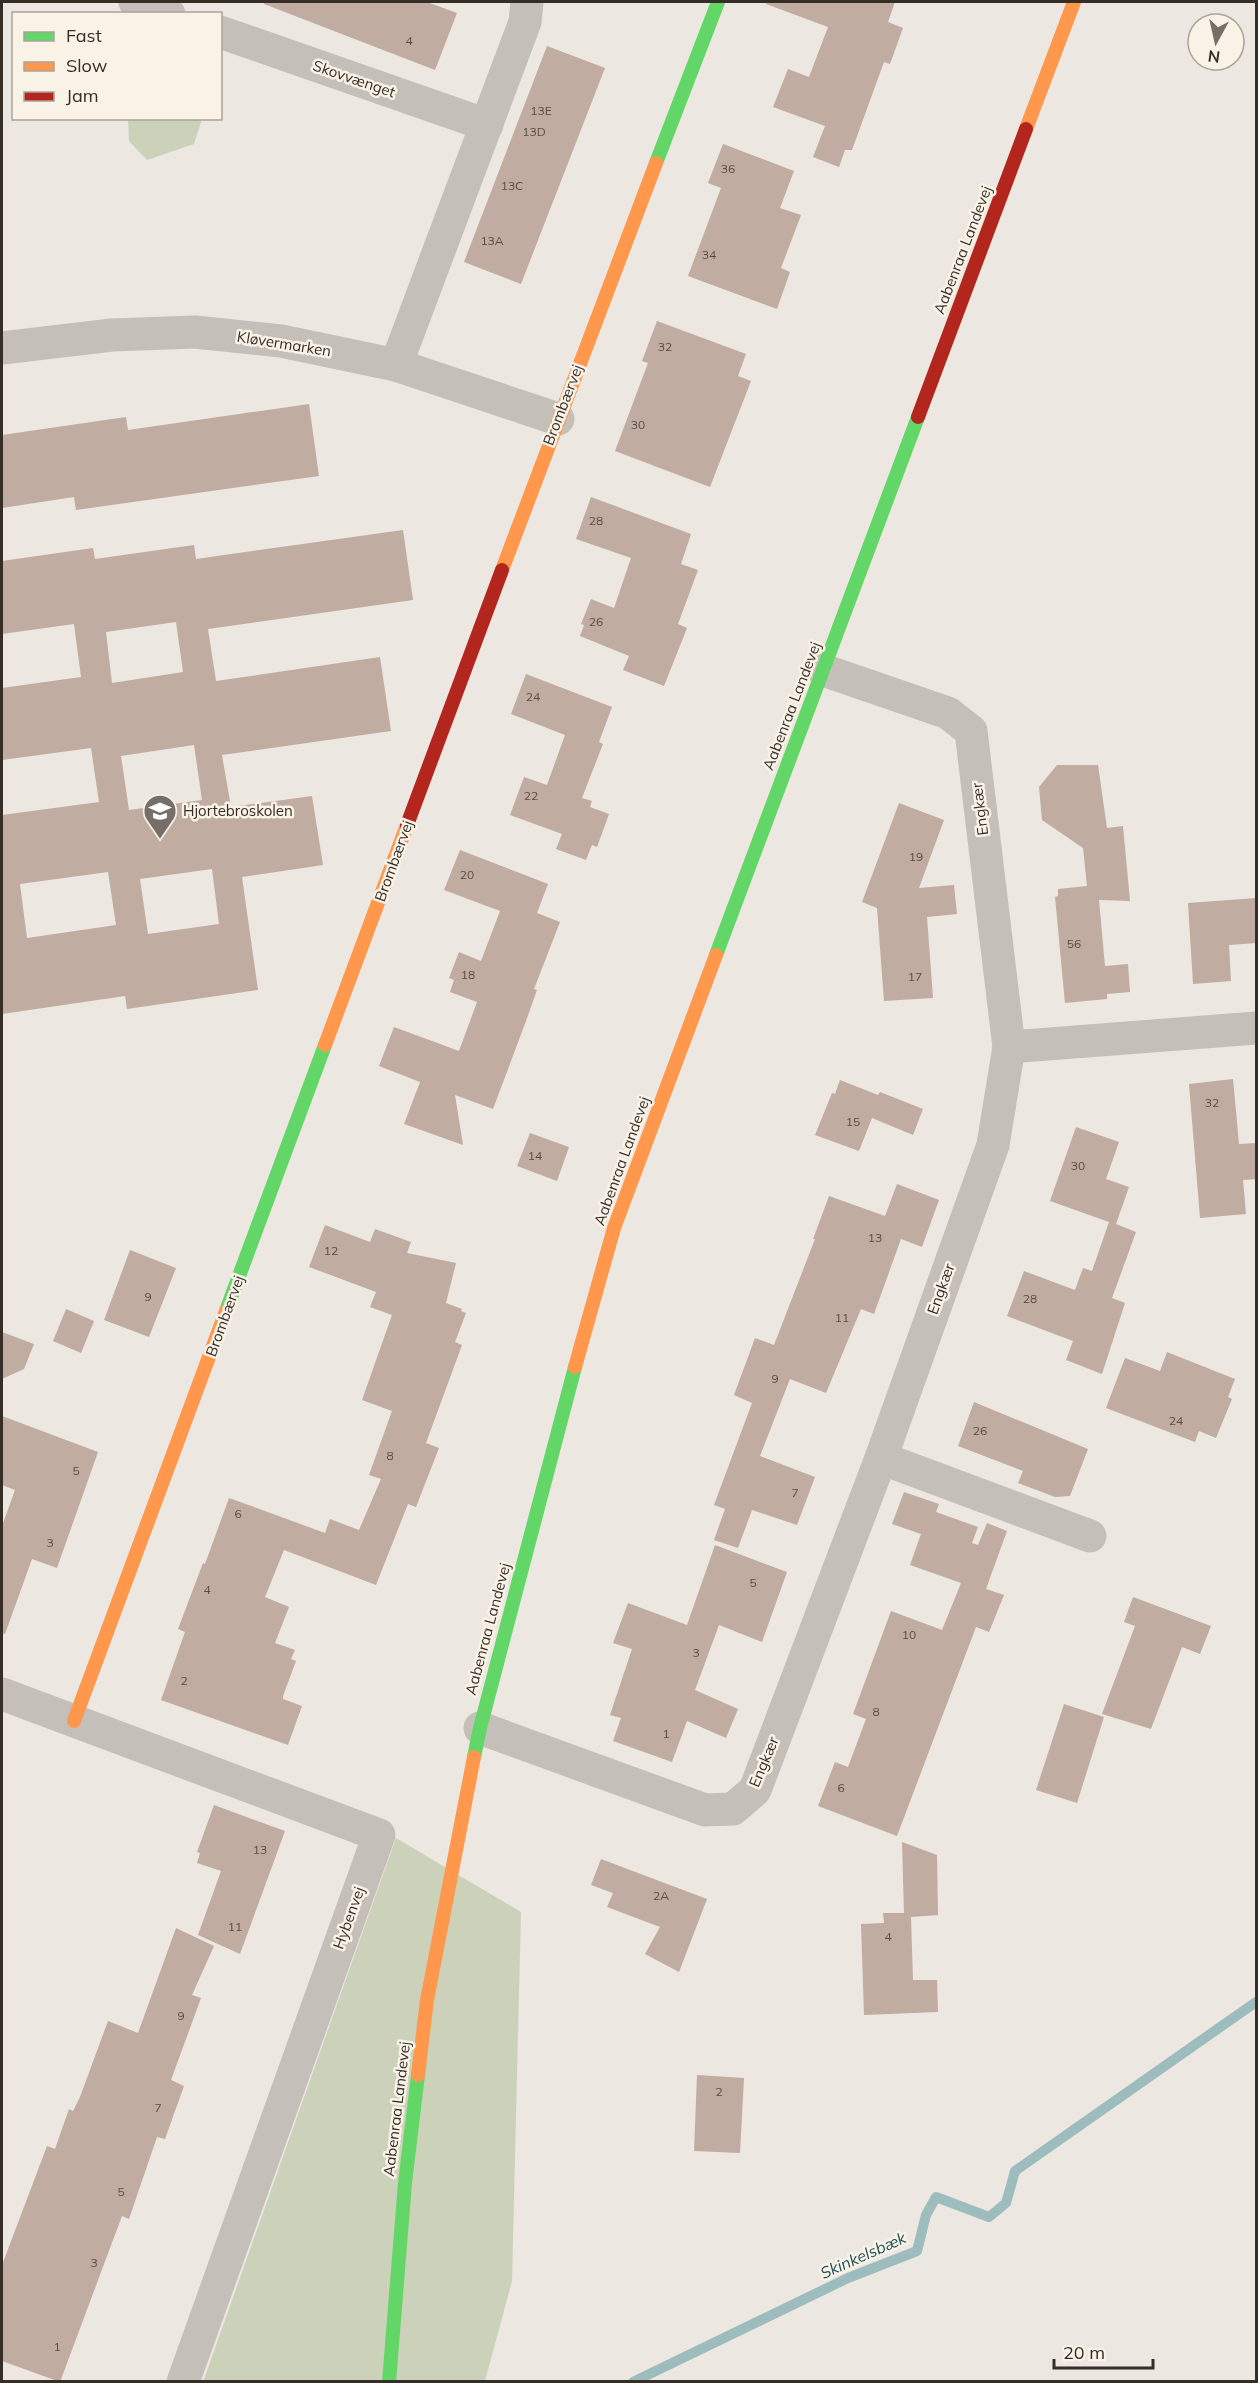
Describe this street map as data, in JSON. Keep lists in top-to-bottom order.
{
  "streets": {
    "main road": ["Aabenraa Landevej", "Brombærvej"],
    "street": [
      "Skovvænget",
      "Kløvermarken",
      "Engkær",
      "Hybenvej"
    ]
  },
  "crossings": [
    ["Aabenraa Landevej", "Engkær"],
    ["Kløvermarken", "Brombærvej"],
    ["Brombærvej", "Hybenvej"]
  ],
  "water": ["Skinkelsbæk"],
  "places": {
    "school or university": ["Hjortebroskolen"]
  },
  "house_numbers": [
    "4",
    "13E",
    "13D",
    "36",
    "13C",
    "13A",
    "34",
    "32",
    "30",
    "28",
    "26",
    "24",
    "22",
    "19",
    "20",
    "56",
    "18",
    "17",
    "32",
    "15",
    "14",
    "30",
    "13",
    "12",
    "9",
    "28",
    "11",
    "9",
    "24",
    "26",
    "8",
    "5",
    "7",
    "6",
    "3",
    "5",
    "4",
    "10",
    "3",
    "2",
    "8",
    "1",
    "6",
    "13",
    "2A",
    "11",
    "4",
    "9",
    "2",
    "7",
    "5",
    "3",
    "1"
  ],
  "legend": ["Fast", "Slow", "Jam"],
  "scale_bar": "20 m",
  "north": "bottom"
}
